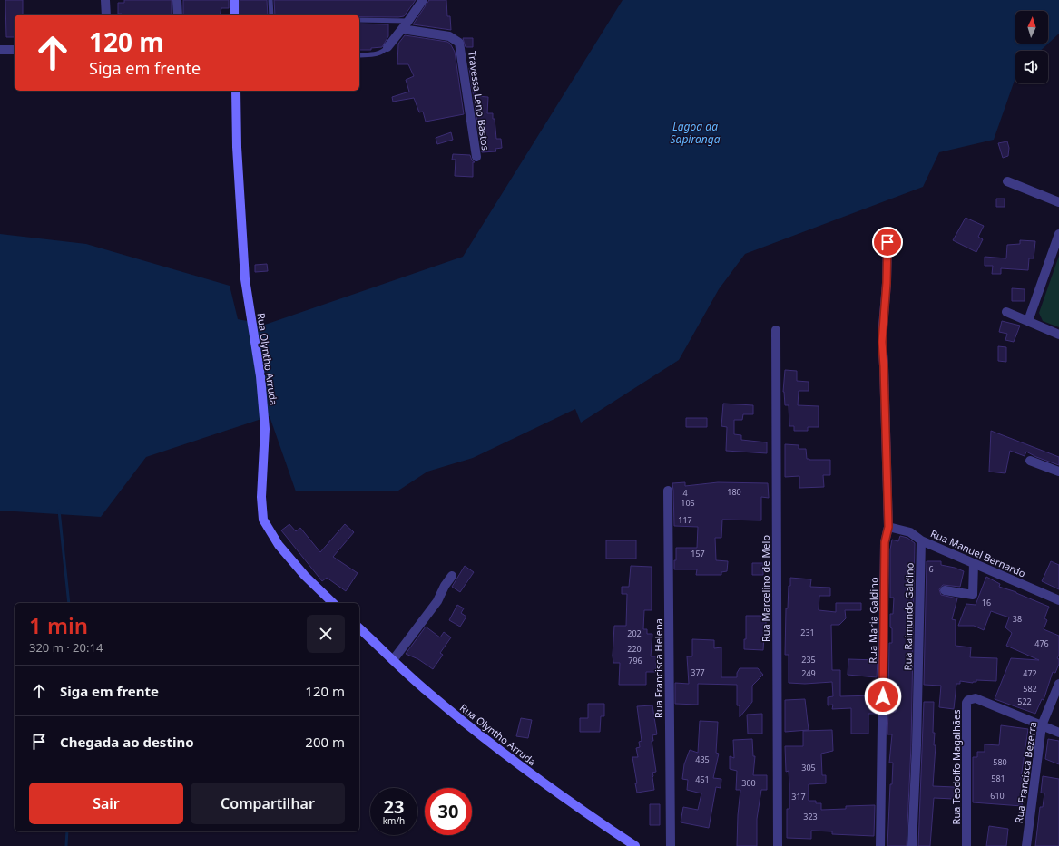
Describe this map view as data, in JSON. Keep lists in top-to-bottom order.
{
  "streets": {
    "street": [
      "Travessa Leno Bastos",
      "Rua Olyntho Arruda",
      "Rua Manuel Bernardo",
      "Rua Marcelino de Melo",
      "Rua Raimundo Galdino",
      "Rua Maria Galdino",
      "Rua Francisca Helena",
      "Rua Teodolfo Magalhães",
      "Rua Francisca Bezerra"
    ]
  },
  "crossings": [
    ["Rua Manuel Bernardo", "Rua Raimundo Galdino"],
    ["Rua Manuel Bernardo", "Rua Maria Galdino"],
    ["Rua Teodolfo Magalhães", "Rua Francisca Bezerra"]
  ],
  "water": ["Lagoa da Sapiranga"],
  "house_numbers": [
    "180",
    "4",
    "105",
    "117",
    "157",
    "6",
    "16",
    "38",
    "231",
    "202",
    "476",
    "220",
    "235",
    "796",
    "377",
    "249",
    "472",
    "582",
    "522",
    "435",
    "580",
    "305",
    "581",
    "451",
    "300",
    "610",
    "317",
    "323"
  ],
  "north": "top",
  "page": {
    "turn": ["120 m", "Siga em frente"],
    "heading": ["1 min", "320 m · 20:14"],
    "list": [
      {
        "name": "Siga em frente",
        "value": "120 m"
      },
      {
        "name": "Chegada ao destino",
        "value": "200 m"
      }
    ],
    "buttons": ["Sair", "Compartilhar"],
    "speed": "23 km/h",
    "limit": "30"
  }
}
